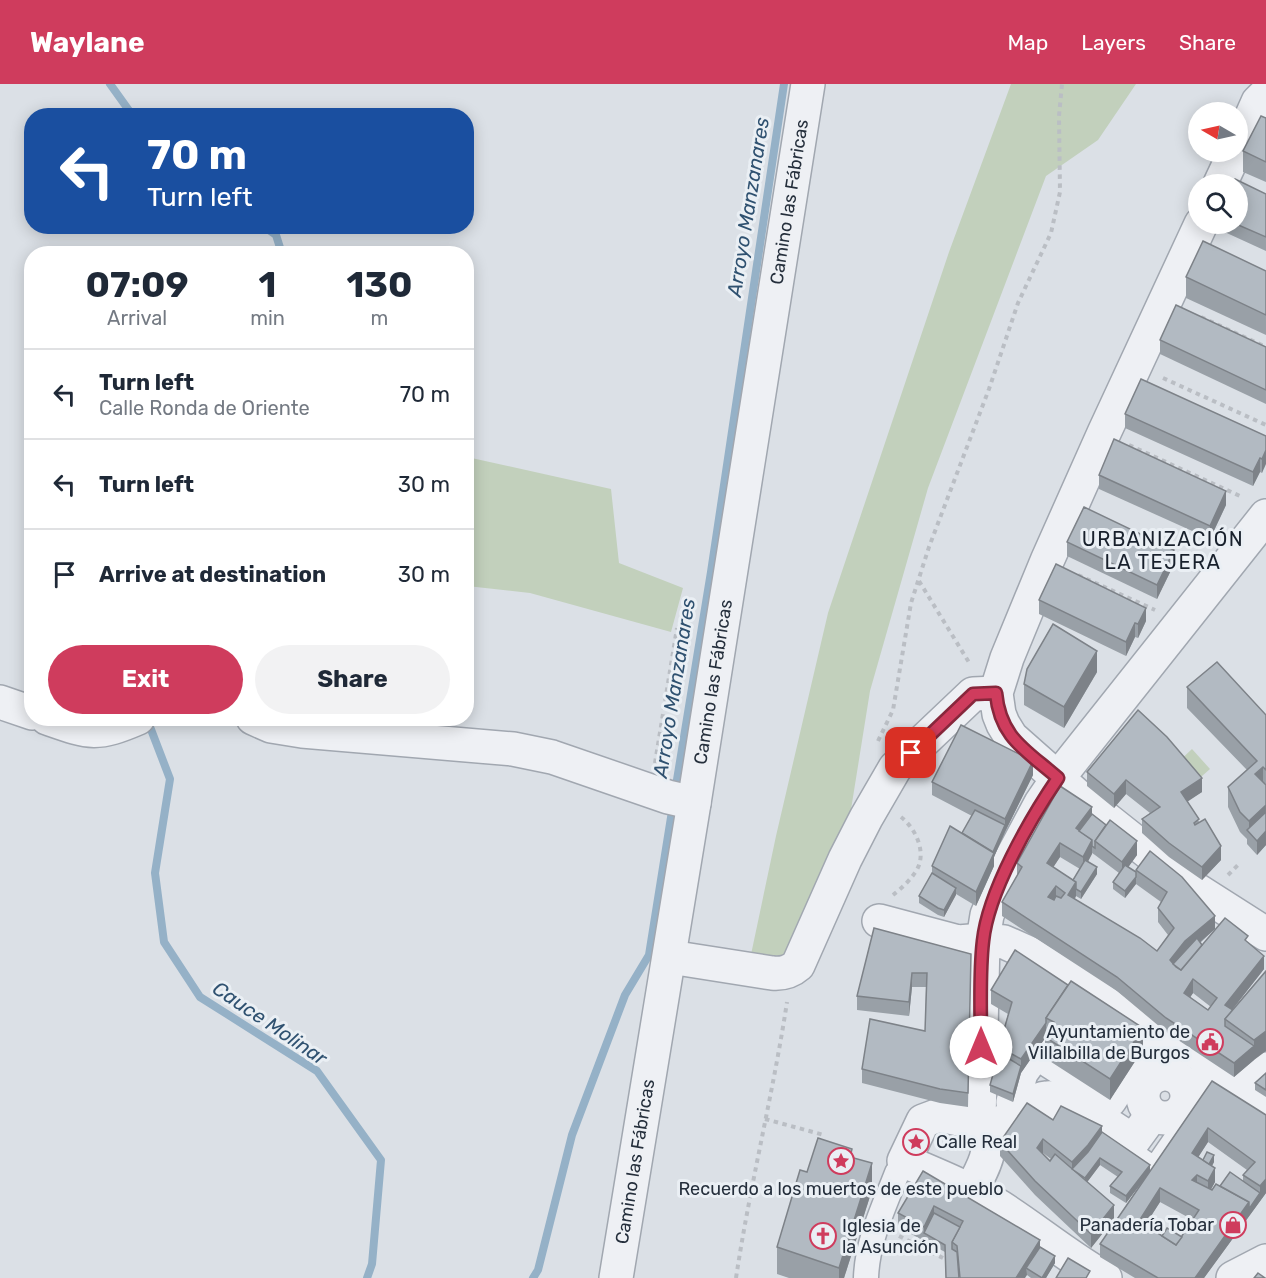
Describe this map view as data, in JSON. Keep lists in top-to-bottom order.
{
  "streets": {
    "street": ["Camino las Fábricas"]
  },
  "districts": ["URBANIZACIÓN LA TEJERA"],
  "water": ["Arroyo Manzanares", "Cauce Molinar"],
  "places": {
    "public building": ["Ayuntamiento de Villalbilla de Burgos"],
    "place": ["Calle Real", "Recuerdo a los muertos de este pueblo"],
    "shop": ["Panadería Tobar"],
    "church": ["Iglesia de la Asunción"]
  },
  "north": "left",
  "page": {
    "header": "Waylane",
    "nav": ["Map", "Layers", "Share"],
    "turn": ["70 m", "Turn left"],
    "eta": [
      "07:09",
      "Arrival",
      "1",
      "min",
      "130",
      "m"
    ],
    "list": [
      {
        "name": "Turn left",
        "note": "Calle Ronda de Oriente",
        "value": "70 m"
      },
      {
        "name": "Turn left",
        "value": "30 m"
      },
      {
        "name": "Arrive at destination",
        "value": "30 m"
      }
    ],
    "buttons": ["Exit", "Share"]
  }
}
